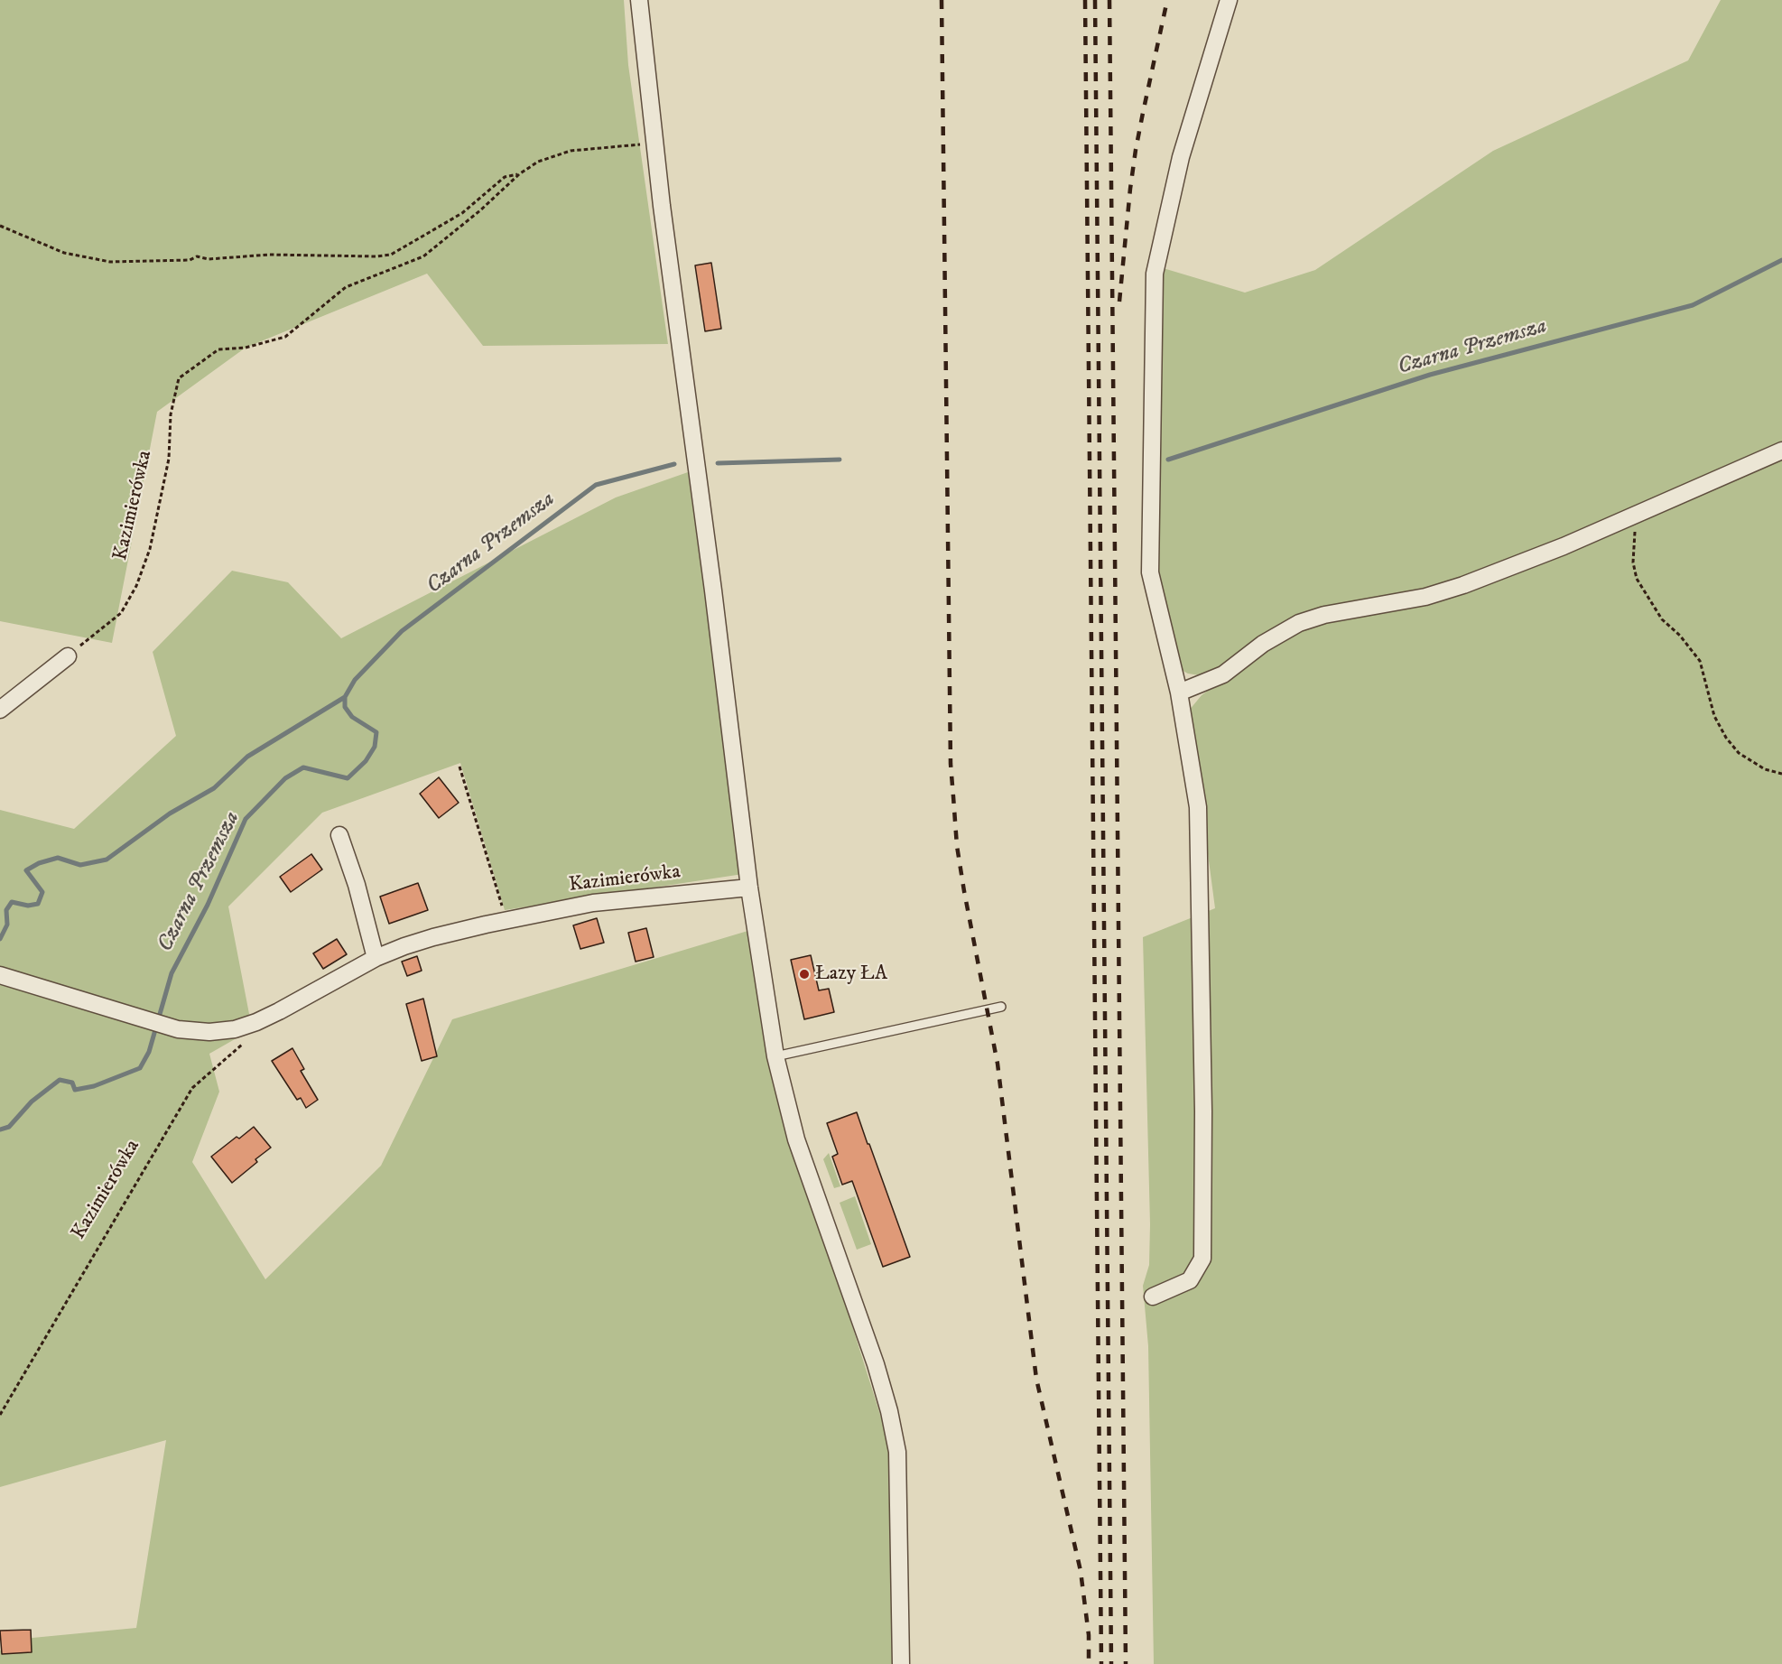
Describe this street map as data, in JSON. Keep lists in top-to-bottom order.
{
  "streets": {
    "street": ["Kazimierówka"]
  },
  "water": ["Czarna Przemsza"],
  "places": ["Łazy ŁA"]
}
